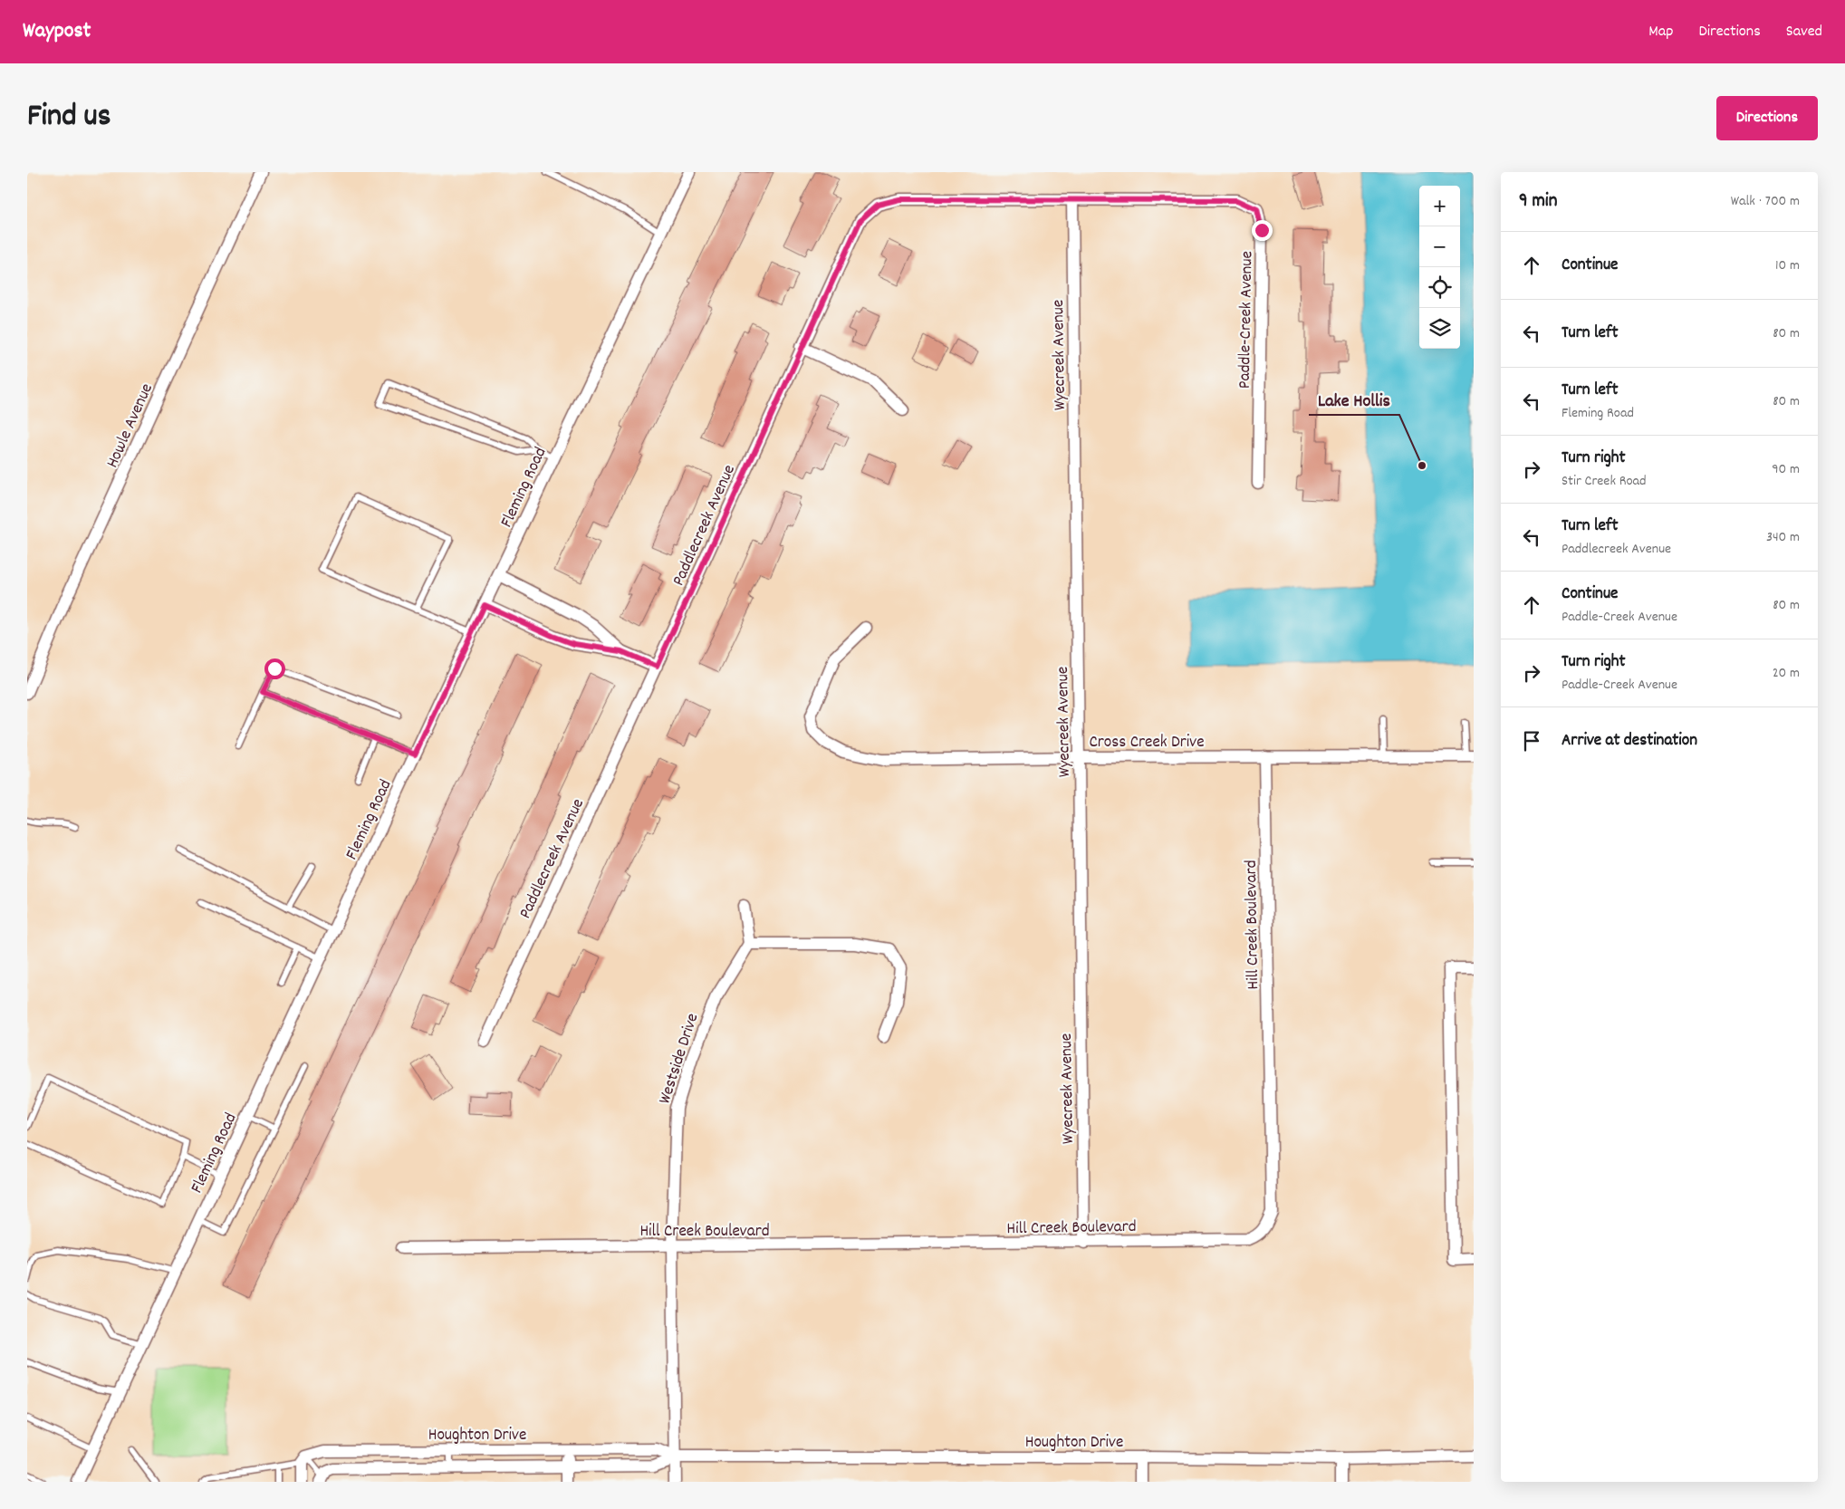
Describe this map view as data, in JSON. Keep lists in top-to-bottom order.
{
  "streets": {
    "street": [
      "Paddle-Creek Avenue",
      "Wyecreek Avenue",
      "Howle Avenue",
      "Fleming Road",
      "Paddlecreek Avenue",
      "Cross Creek Drive",
      "Hill Creek Boulevard",
      "Westside Drive",
      "Houghton Drive"
    ]
  },
  "crossings": [
    ["Paddle-Creek Avenue", "Wyecreek Avenue"],
    ["Paddle-Creek Avenue", "Paddlecreek Avenue"],
    ["Wyecreek Avenue", "Paddlecreek Avenue"],
    ["Wyecreek Avenue", "Cross Creek Drive"],
    ["Wyecreek Avenue", "Hill Creek Boulevard"],
    ["Cross Creek Drive", "Hill Creek Boulevard"],
    ["Hill Creek Boulevard", "Westside Drive"],
    ["Westside Drive", "Houghton Drive"]
  ],
  "places": ["Lake Hollis"],
  "page": {
    "header": "Waypost",
    "nav": ["Map", "Directions", "Saved"],
    "title": "Find us",
    "buttons": "Directions",
    "heading": ["9 min", "Walk · 700 m"],
    "map_buttons": ["+", "−"],
    "list": [
      ["Continue", "10 m"],
      ["Turn left", "80 m"],
      ["Turn left", "Fleming Road", "80 m"],
      ["Turn right", "Stir Creek Road", "90 m"],
      ["Turn left", "Paddlecreek Avenue", "340 m"],
      ["Continue", "Paddle-Creek Avenue", "80 m"],
      ["Turn right", "Paddle-Creek Avenue", "20 m"],
      "Arrive at destination"
    ]
  }
}
